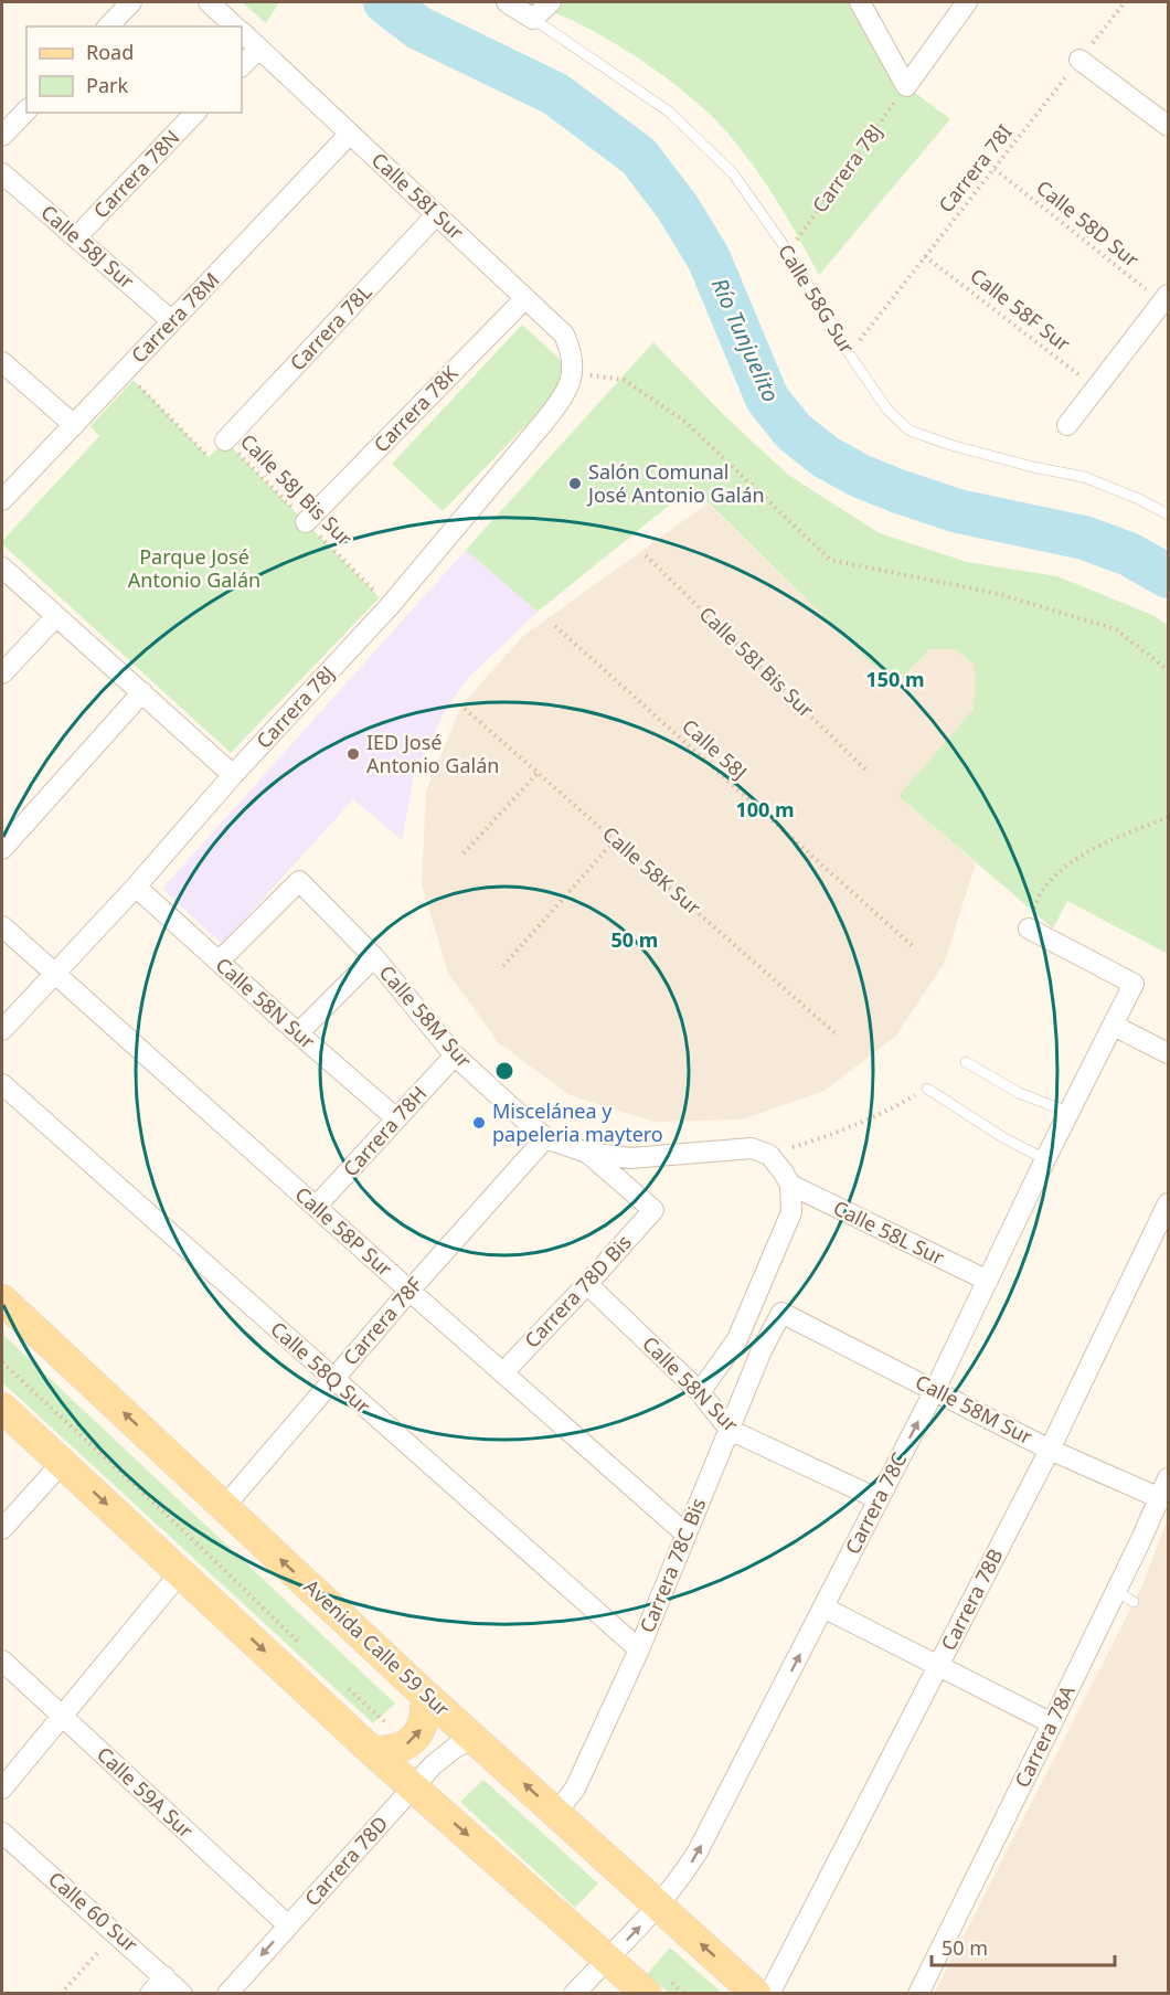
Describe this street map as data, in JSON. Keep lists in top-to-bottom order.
{
  "streets": {
    "main road": ["Avenida Calle 59 Sur"],
    "street": [
      "Carrera 78J",
      "Carrera 78N",
      "Calle 58I Sur",
      "Calle 58J Sur",
      "Calle 58G Sur",
      "Carrera 78M",
      "Carrera 78L",
      "Carrera 78K",
      "Calle 58N Sur",
      "Calle 58M Sur",
      "Carrera 78H",
      "Calle 58P Sur",
      "Calle 58L Sur",
      "Carrera 78D Bis",
      "Carrera 78F",
      "Calle 58Q Sur",
      "Carrera 78C",
      "Carrera 78C Bis",
      "Carrera 78B",
      "Carrera 78A",
      "Calle 59A Sur",
      "Carrera 78D",
      "Calle 60 Sur"
    ],
    "path": [
      "Carrera 78I",
      "Calle 58D Sur",
      "Calle 58F Sur",
      "Calle 58J Bis Sur",
      "Calle 58I Bis Sur",
      "Calle 58J",
      "Calle 58K Sur"
    ]
  },
  "crossings": [
    ["Carrera 78J", "Calle 58I Sur"],
    ["Carrera 78J", "Calle 58G Sur"],
    ["Carrera 78J", "Calle 58J Bis Sur"],
    ["Carrera 78J", "Calle 58N Sur"],
    ["Carrera 78J", "Calle 58P Sur"],
    ["Carrera 78I", "Calle 58D Sur"],
    ["Carrera 78I", "Calle 58G Sur"],
    ["Carrera 78I", "Calle 58F Sur"],
    ["Carrera 78N", "Calle 58J Sur"],
    ["Calle 58I Sur", "Carrera 78M"],
    ["Calle 58I Sur", "Carrera 78L"],
    ["Calle 58I Sur", "Carrera 78K"],
    ["Calle 58J Sur", "Carrera 78M"],
    ["Carrera 78M", "Calle 58J Bis Sur"],
    ["Carrera 78L", "Calle 58J Bis Sur"],
    ["Carrera 78K", "Calle 58J Bis Sur"],
    ["Calle 58N Sur", "Calle 58M Sur"],
    ["Calle 58N Sur", "Carrera 78H"],
    ["Calle 58N Sur", "Carrera 78D Bis"],
    ["Calle 58N Sur", "Carrera 78C"],
    ["Calle 58N Sur", "Carrera 78C Bis"],
    ["Calle 58M Sur", "Carrera 78H"],
    ["Calle 58M Sur", "Carrera 78D Bis"],
    ["Calle 58M Sur", "Carrera 78F"],
    ["Calle 58M Sur", "Carrera 78C"],
    ["Calle 58M Sur", "Carrera 78C Bis"],
    ["Calle 58M Sur", "Carrera 78B"],
    ["Calle 58M Sur", "Carrera 78A"],
    ["Carrera 78H", "Calle 58P Sur"],
    ["Calle 58P Sur", "Carrera 78D Bis"],
    ["Calle 58P Sur", "Carrera 78F"],
    ["Calle 58P Sur", "Carrera 78C Bis"],
    ["Calle 58L Sur", "Carrera 78C"],
    ["Carrera 78F", "Calle 58Q Sur"],
    ["Carrera 78F", "Avenida Calle 59 Sur"],
    ["Calle 58Q Sur", "Carrera 78C Bis"],
    ["Carrera 78C", "Avenida Calle 59 Sur"],
    ["Carrera 78C Bis", "Avenida Calle 59 Sur"],
    ["Avenida Calle 59 Sur", "Carrera 78D"],
    ["Calle 59A Sur", "Carrera 78D"]
  ],
  "one_way": ["Carrera 78C"],
  "water": ["Río Tunjuelito"],
  "parks": ["Parque José Antonio Galán"],
  "places": ["Salón Comunal José Antonio Galán", "IED José Antonio Galán", "Miscelánea y papeleria maytero"],
  "legend": ["Road", "Park"],
  "scale_bar": "50 m",
  "rings": ["150 m", "100 m", "50 m"]
}
